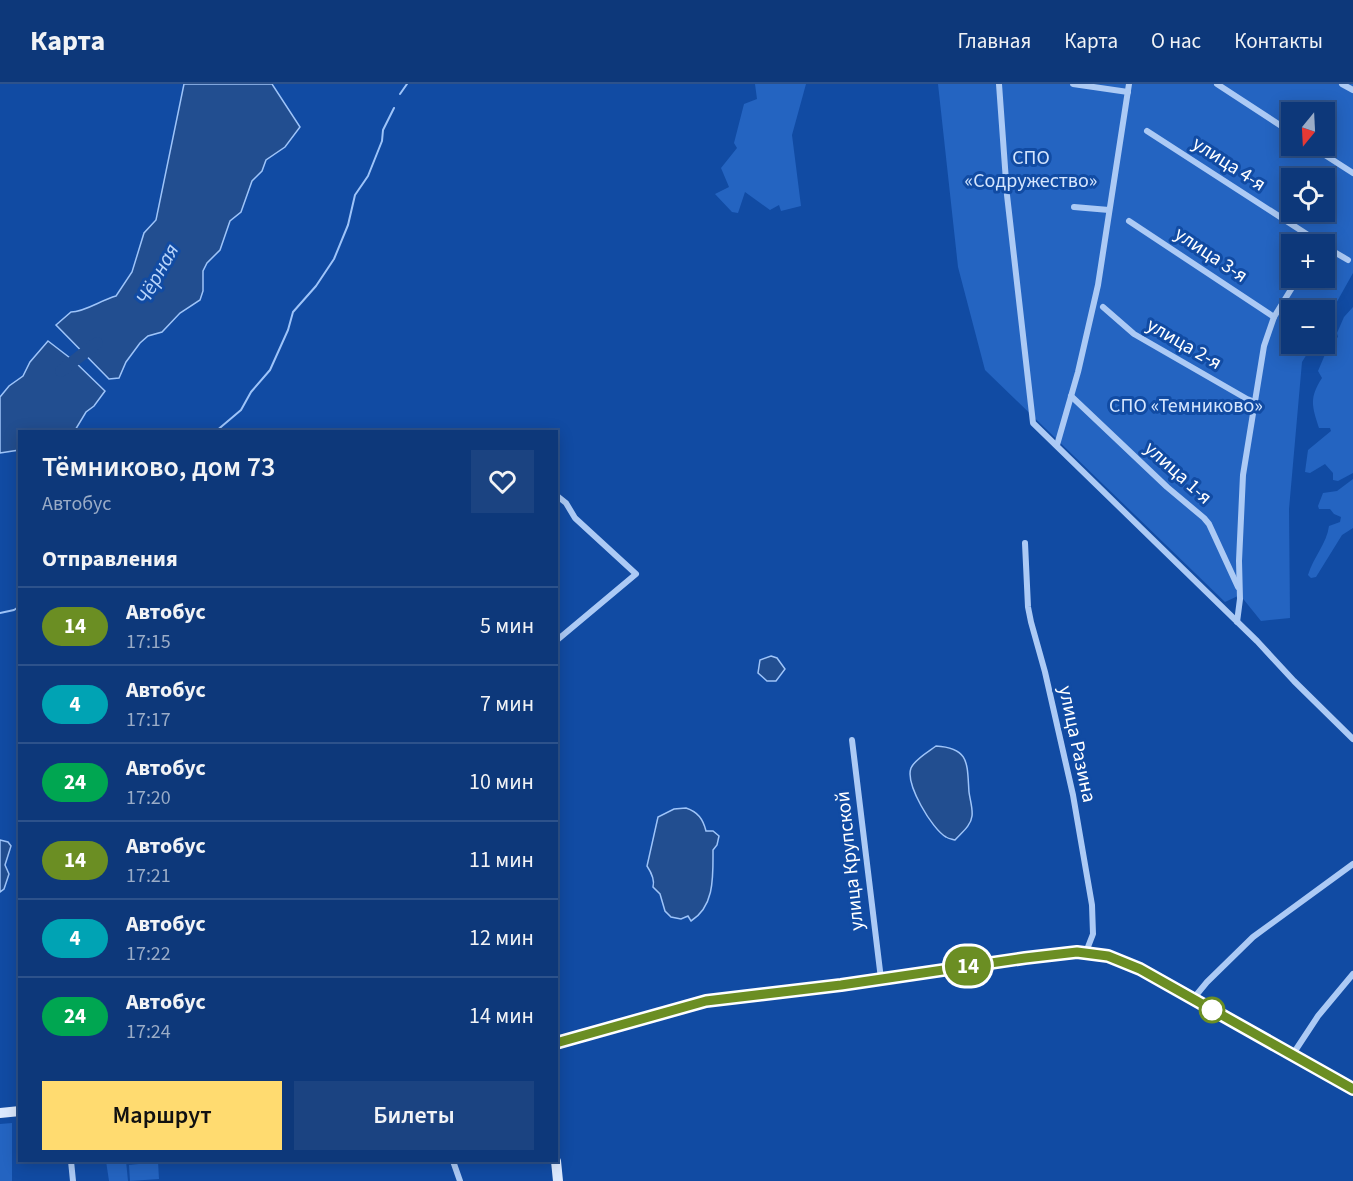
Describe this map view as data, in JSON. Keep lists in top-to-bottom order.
{
  "streets": {
    "street": [
      "улица 4-я",
      "улица 3-я",
      "улица 2-я",
      "улица 1-я",
      "улица Разина",
      "улица Крупской"
    ]
  },
  "water": ["Чёрная"],
  "parks": ["СПО «Содружество»", "СПО «Темниково»"],
  "lines": ["bus line 14"],
  "north": "bottom",
  "page": {
    "header": "Карта",
    "nav": [
      "Главная",
      "Карта",
      "О нас",
      "Контакты"
    ],
    "on_map": "14",
    "map_buttons": ["+", "−"],
    "heading": [
      ["Тёмниково, дом 73", "Автобус"],
      "Отправления"
    ],
    "list": [
      {
        "mark": "14",
        "name": "Автобус",
        "note": "17:15",
        "value": "5 мин"
      },
      {
        "mark": "4",
        "name": "Автобус",
        "note": "17:17",
        "value": "7 мин"
      },
      {
        "mark": "24",
        "name": "Автобус",
        "note": "17:20",
        "value": "10 мин"
      },
      {
        "mark": "14",
        "name": "Автобус",
        "note": "17:21",
        "value": "11 мин"
      },
      {
        "mark": "4",
        "name": "Автобус",
        "note": "17:22",
        "value": "12 мин"
      },
      {
        "mark": "24",
        "name": "Автобус",
        "note": "17:24",
        "value": "14 мин"
      }
    ],
    "buttons": ["Маршрут", "Билеты"]
  }
}
